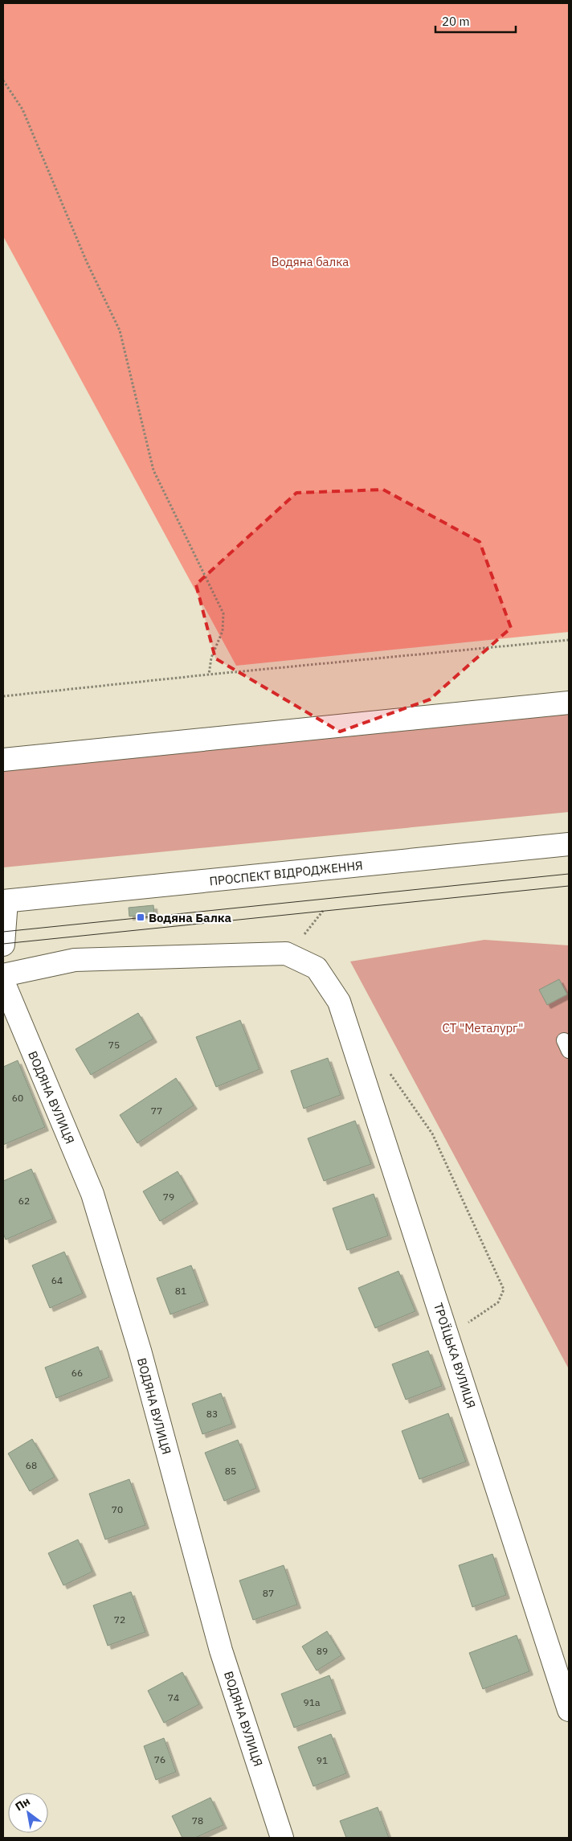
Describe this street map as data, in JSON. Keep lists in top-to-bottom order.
{
  "streets": {
    "street": ["ПРОСПЕКТ ВІДРОДЖЕННЯ", "ВОДЯНА ВУЛИЦЯ", "ТРОЇЦЬКА ВУЛИЦЯ"]
  },
  "parks": ["Водяна балка", "СТ \"Металург\""],
  "places": {
    "transit": ["Водяна Балка"]
  },
  "house_numbers": [
    "75",
    "60",
    "77",
    "79",
    "62",
    "64",
    "81",
    "66",
    "83",
    "68",
    "85",
    "70",
    "87",
    "72",
    "89",
    "74",
    "91а",
    "76",
    "91",
    "78"
  ],
  "scale_bar": "20 m",
  "north": "top left"
}
